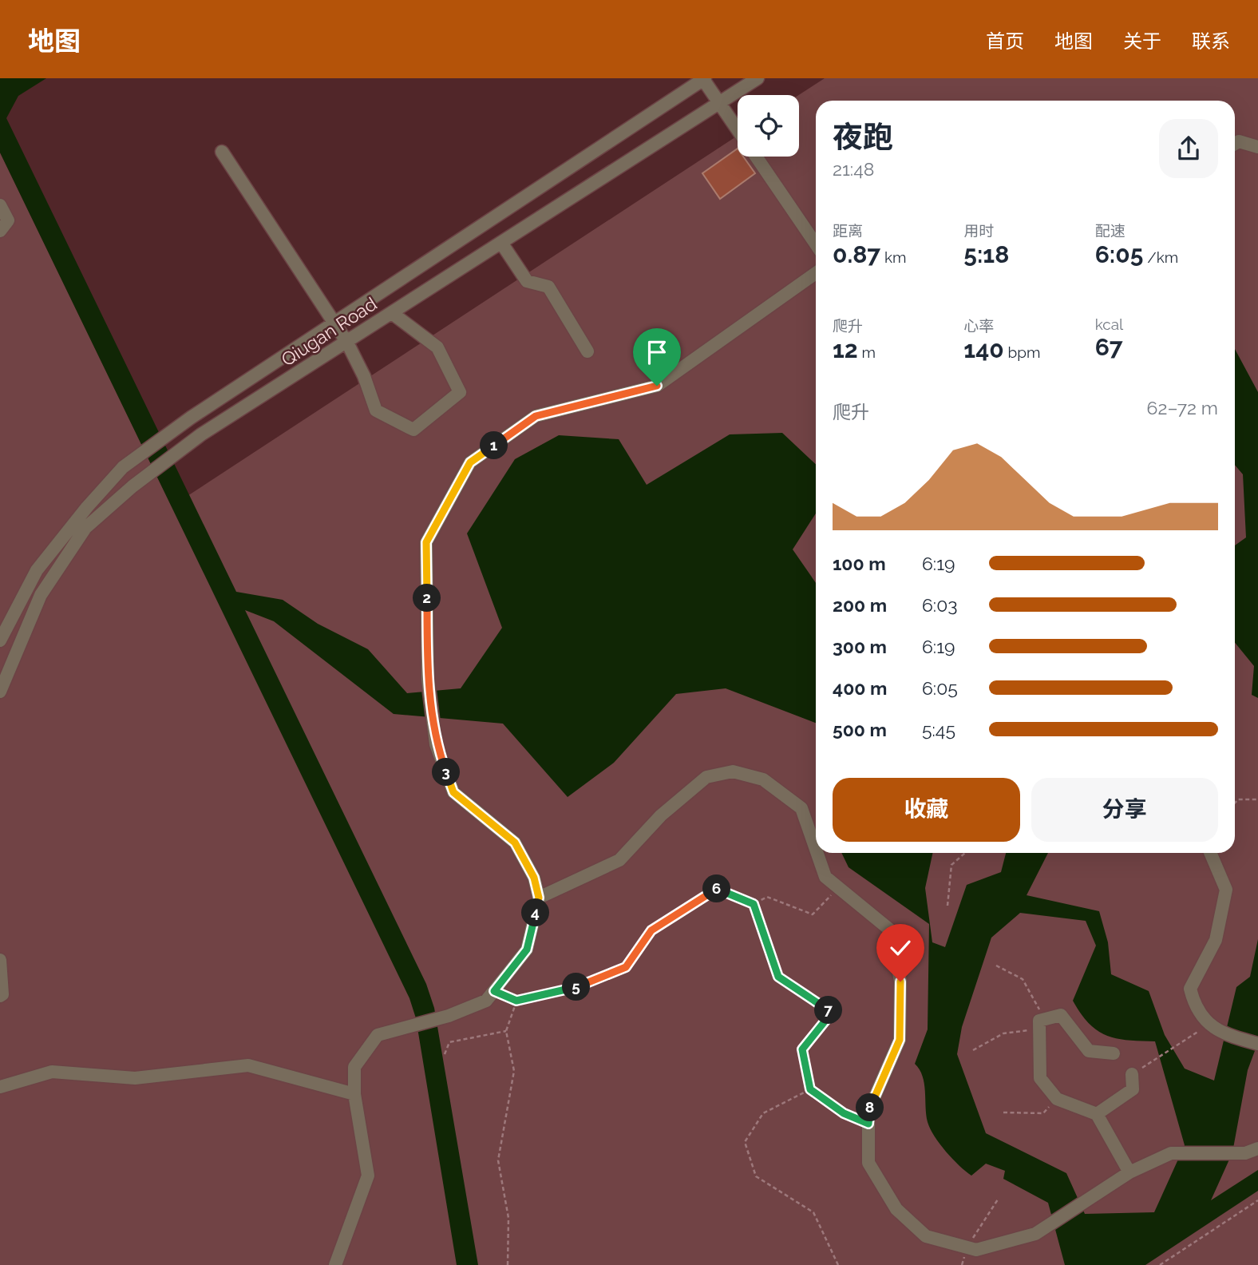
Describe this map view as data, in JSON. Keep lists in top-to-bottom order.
{
  "streets": {
    "street": ["Qiugan Road"]
  },
  "page": {
    "header": "地图",
    "nav": [
      "首页",
      "地图",
      "关于",
      "联系"
    ],
    "heading": ["夜跑", "21:48"],
    "stats": [
      ["距离", "0.87 km"],
      ["用时", "5:18"],
      ["配速", "6:05 /km"],
      ["爬升", "12 m"],
      ["心率", "140 bpm"],
      ["kcal", "67"]
    ],
    "chart": ["爬升", "62–72 m"],
    "pins": [
      "1",
      "2",
      "3",
      "6",
      "4",
      "5",
      "7",
      "8"
    ],
    "list": [
      {
        "name": "100 m",
        "note": "6:19"
      },
      {
        "name": "200 m",
        "note": "6:03"
      },
      {
        "name": "300 m",
        "note": "6:19"
      },
      {
        "name": "400 m",
        "note": "6:05"
      },
      {
        "name": "500 m",
        "note": "5:45"
      }
    ],
    "buttons": ["收藏", "分享"]
  }
}
